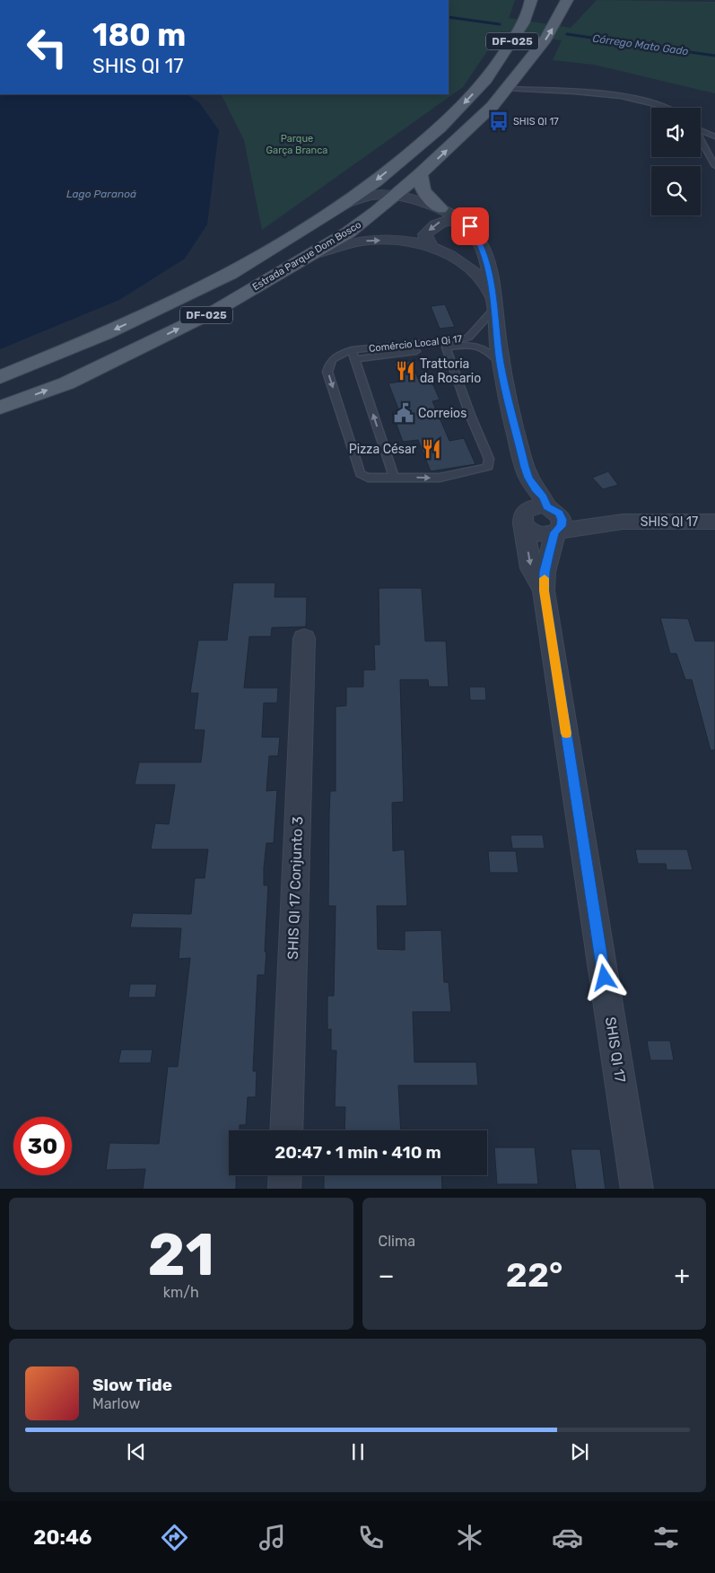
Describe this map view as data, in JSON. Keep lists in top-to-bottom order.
{
  "streets": {
    "main road": ["DF-025", "Estrada Parque Dom Bosco"],
    "street": ["SHIS QI 17", "SHIS QI 17 Conjunto 3"],
    "lane": ["Comércio Local Qi 17"]
  },
  "crossings": [
    ["Estrada Parque Dom Bosco", "SHIS QI 17"],
    ["Comércio Local Qi 17", "SHIS QI 17"]
  ],
  "water": ["Córrego Mato Gado", "Lago Paranoá"],
  "parks": ["Parque Garça Branca"],
  "places": {
    "bus stop": ["SHIS QI 17"],
    "restaurant": ["Trattoria da Rosario", "Pizza César"],
    "public building": ["Correios"]
  },
  "page": {
    "turn": ["180 m", "SHIS QI 17"],
    "limit": "30",
    "trip": "20:47 · 1 min · 410 m",
    "tile": [
      ["21", "km/h"],
      "Clima"
    ],
    "heat": ["−", "22°", "+"],
    "song": ["Slow Tide", "Marlow"],
    "tabs": "20:46"
  }
}
